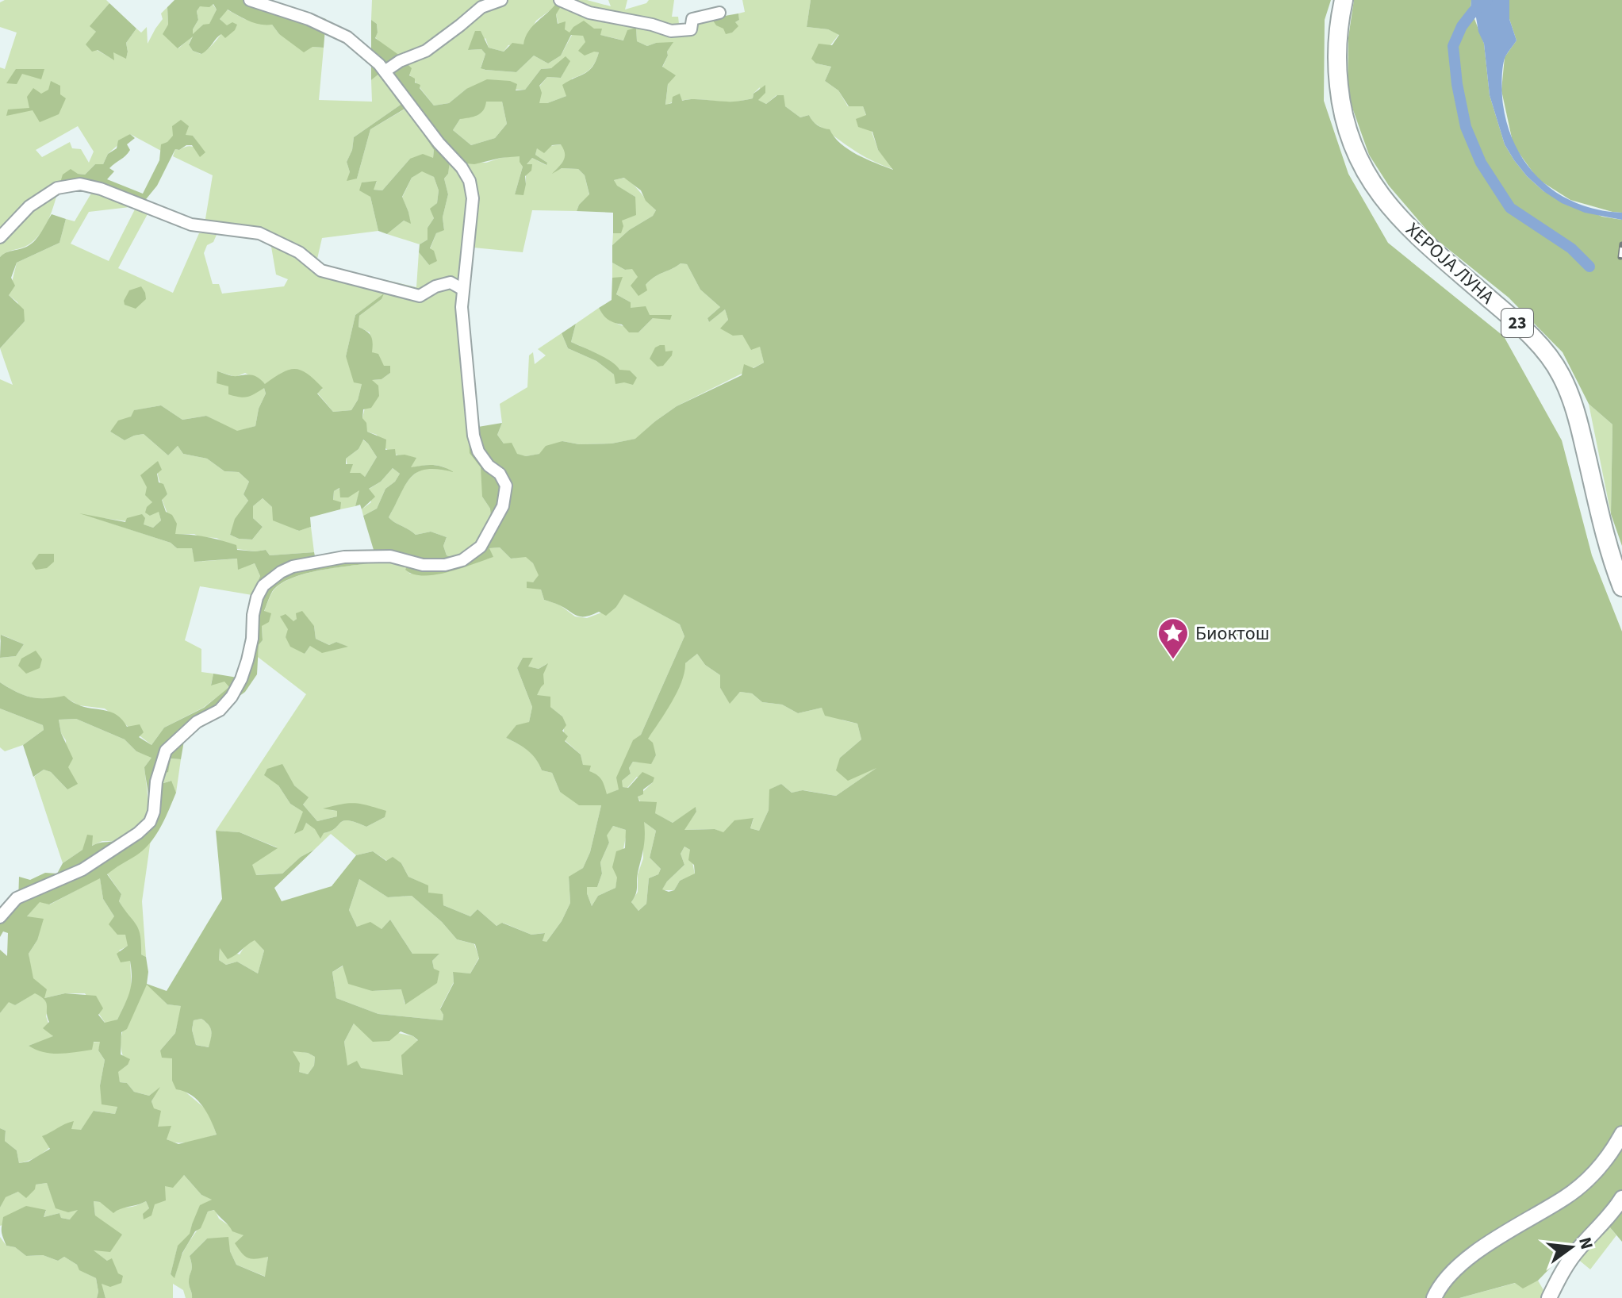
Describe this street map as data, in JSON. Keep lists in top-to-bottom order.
{
  "streets": {
    "main road": ["ХЕРОЈА ЛУНА", "23"]
  },
  "places": {
    "place": ["Биоктош"]
  },
  "north": "right"
}
